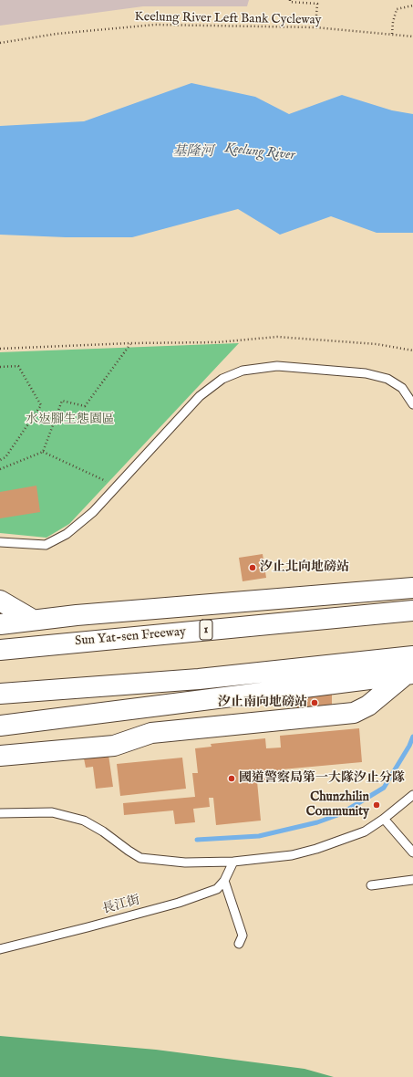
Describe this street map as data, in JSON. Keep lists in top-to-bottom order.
{
  "streets": {
    "highway": ["1", "Sun Yat-sen Freeway"],
    "lane": ["長江街"],
    "path": ["Keelung River Left Bank Cycleway"]
  },
  "water": ["基隆河", "Keelung River"],
  "parks": ["水返腳生態園區"],
  "places": [
    "汐止北向地磅站",
    "汐止南向地磅站",
    "國道警察局第一大隊汐止分隊",
    "Chunzhilin Community"
  ]
}
